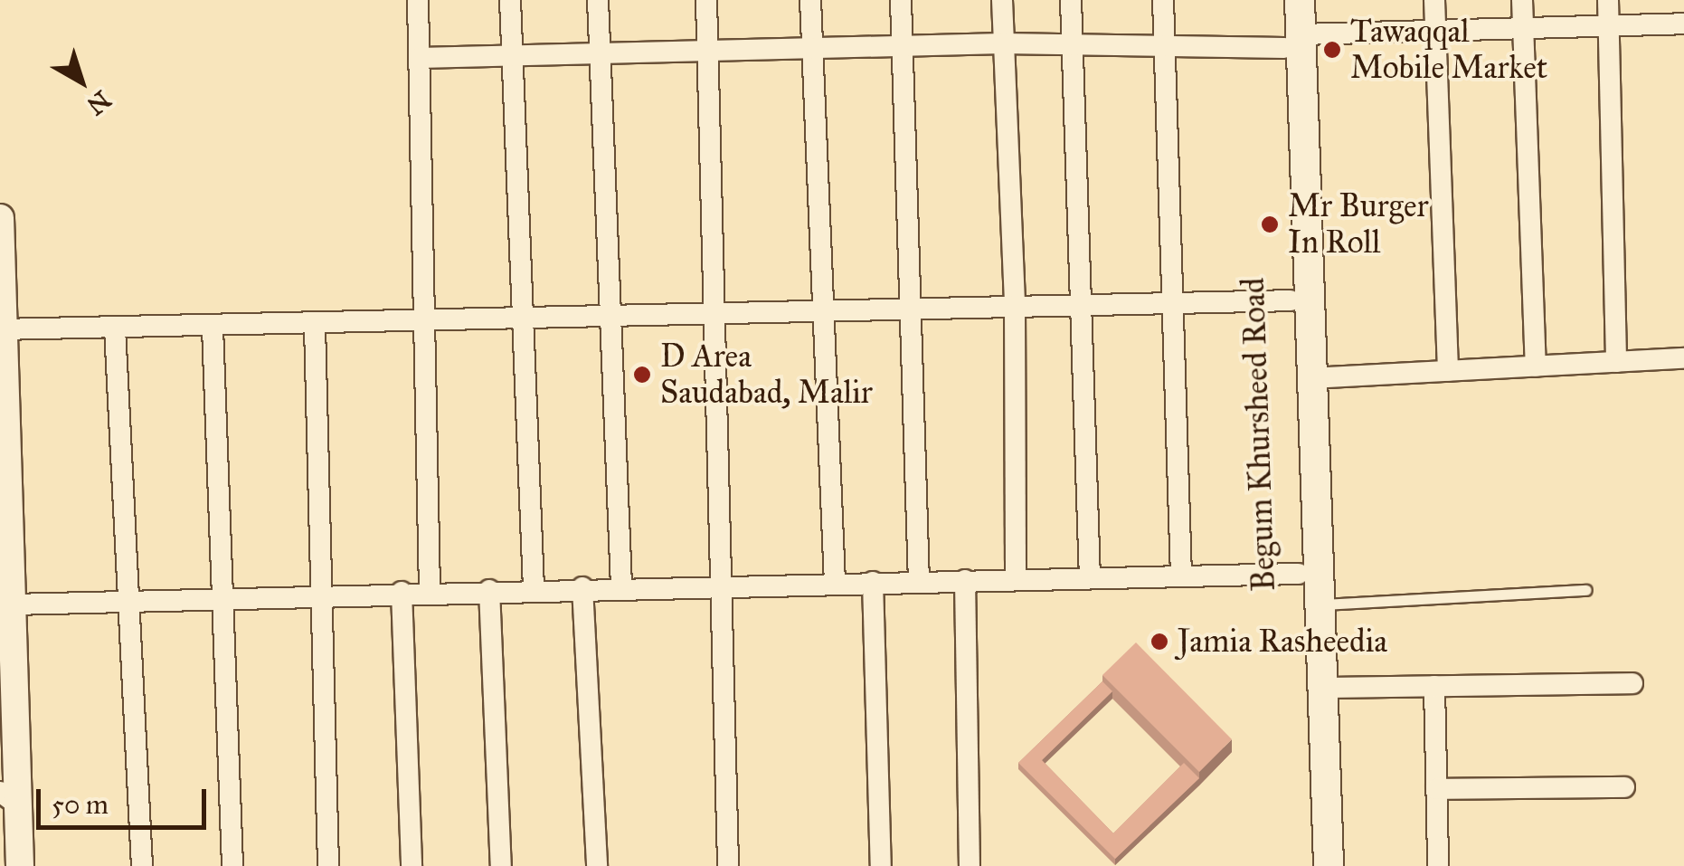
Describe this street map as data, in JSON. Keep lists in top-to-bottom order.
{
  "streets": {
    "main road": ["Begum Khursheed Road"]
  },
  "places": [
    "Tawaqqal Mobile Market",
    "Mr Burger In Roll",
    "D Area Saudabad, Malir",
    "Jamia Rasheedia"
  ],
  "scale_bar": "50 m",
  "north": "bottom right"
}
